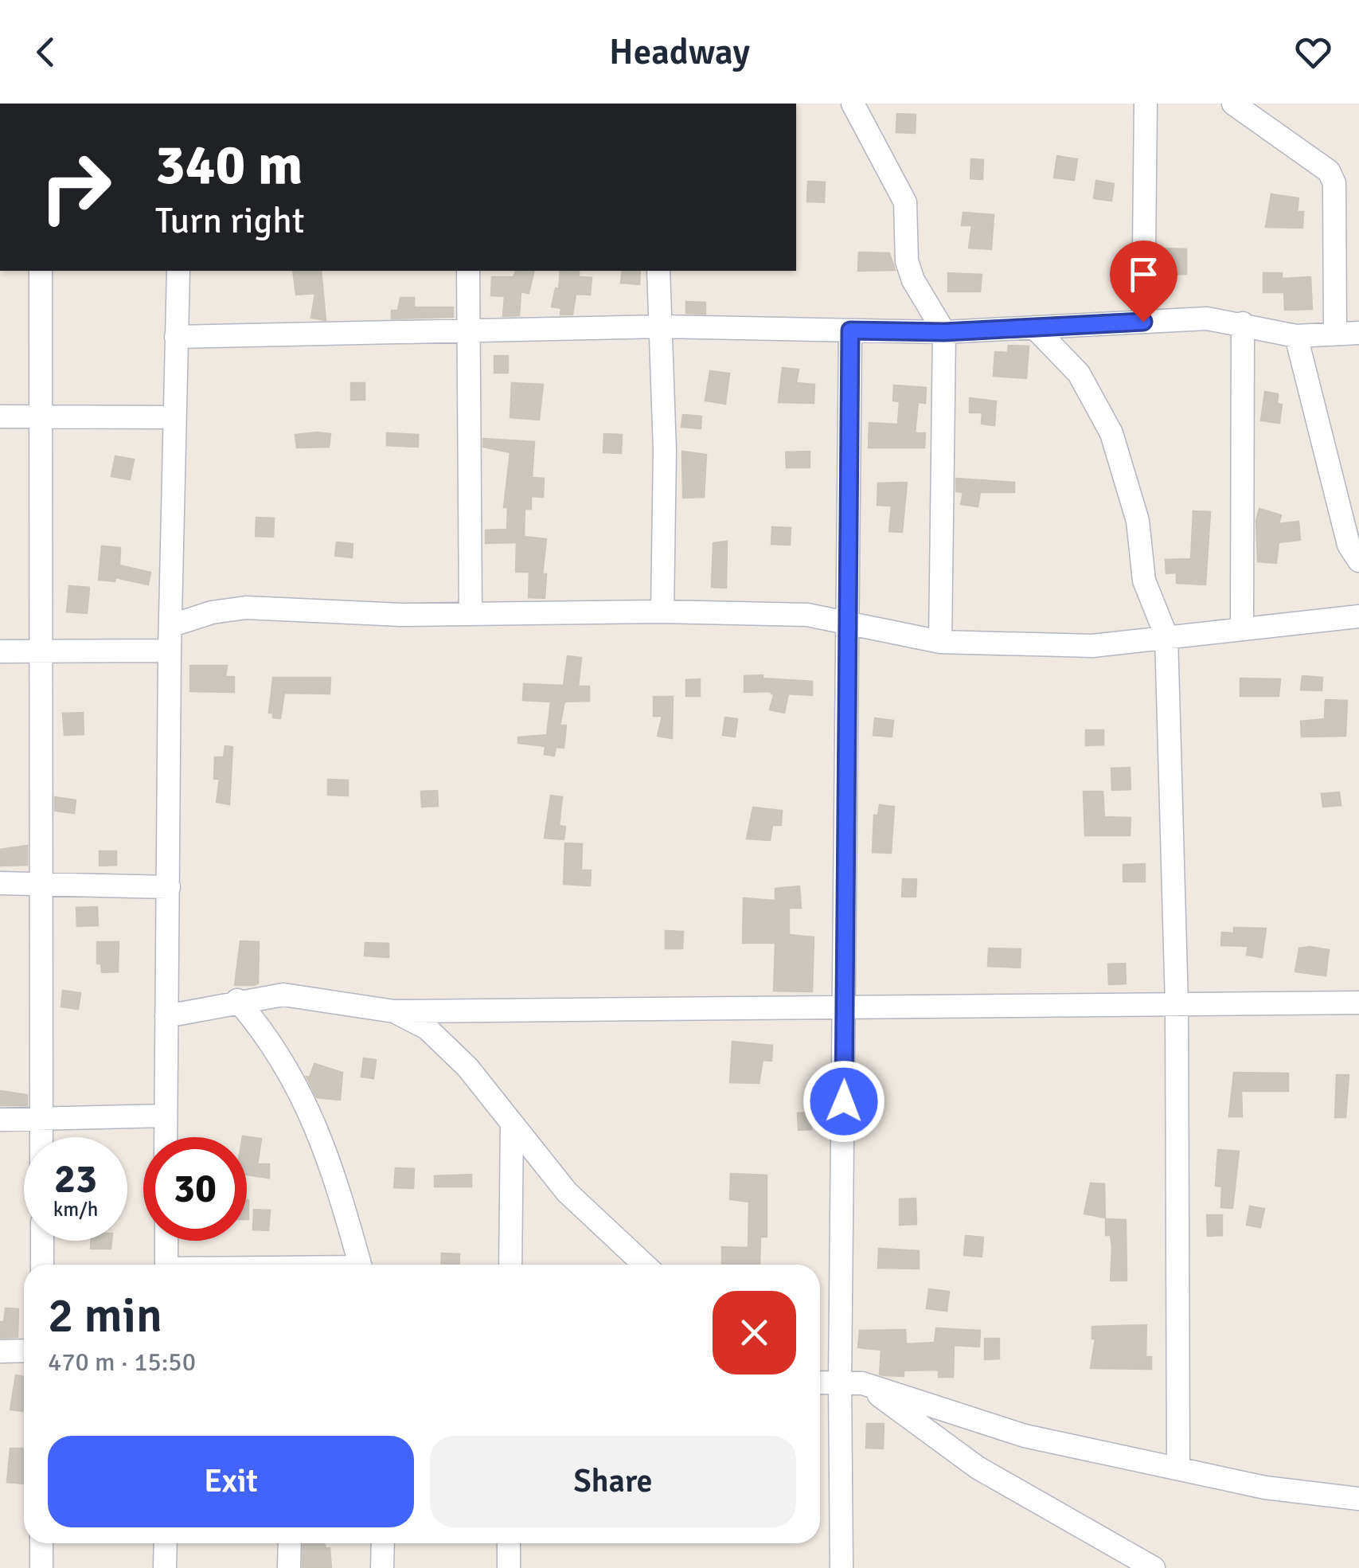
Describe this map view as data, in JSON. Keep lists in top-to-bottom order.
{
  "page": {
    "header": "Headway",
    "turn": ["340 m", "Turn right"],
    "speed": "23 km/h",
    "limit": "30",
    "heading": ["2 min", "470 m · 15:50"],
    "buttons": ["Exit", "Share"]
  }
}
